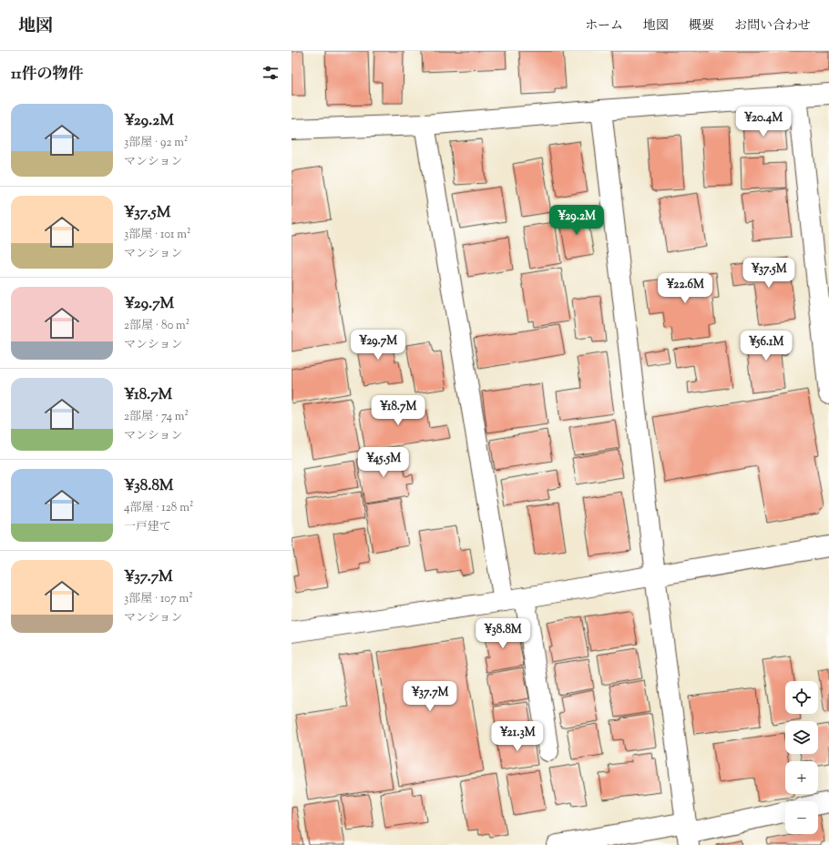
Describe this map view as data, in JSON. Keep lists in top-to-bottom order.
{
  "page": {
    "header": "地図",
    "nav": [
      "ホーム",
      "地図",
      "概要",
      "お問い合わせ"
    ],
    "heading": "11件の物件",
    "list": [
      {
        "name": "¥29.2M",
        "note": "3部屋 · 92 m² · マンション"
      },
      {
        "name": "¥37.5M",
        "note": "3部屋 · 101 m² · マンション"
      },
      {
        "name": "¥29.7M",
        "note": "2部屋 · 80 m² · マンション"
      },
      {
        "name": "¥18.7M",
        "note": "2部屋 · 74 m² · マンション"
      },
      {
        "name": "¥38.8M",
        "note": "4部屋 · 128 m² · 一戸建て"
      },
      {
        "name": "¥37.7M",
        "note": "3部屋 · 107 m² · マンション"
      }
    ],
    "price": [
      "¥20.4M",
      "¥29.2M",
      "¥37.5M",
      "¥22.6M",
      "¥29.7M",
      "¥56.1M",
      "¥18.7M",
      "¥45.5M",
      "¥38.8M",
      "¥37.7M",
      "¥21.3M"
    ],
    "map_buttons": ["+", "−"]
  }
}
